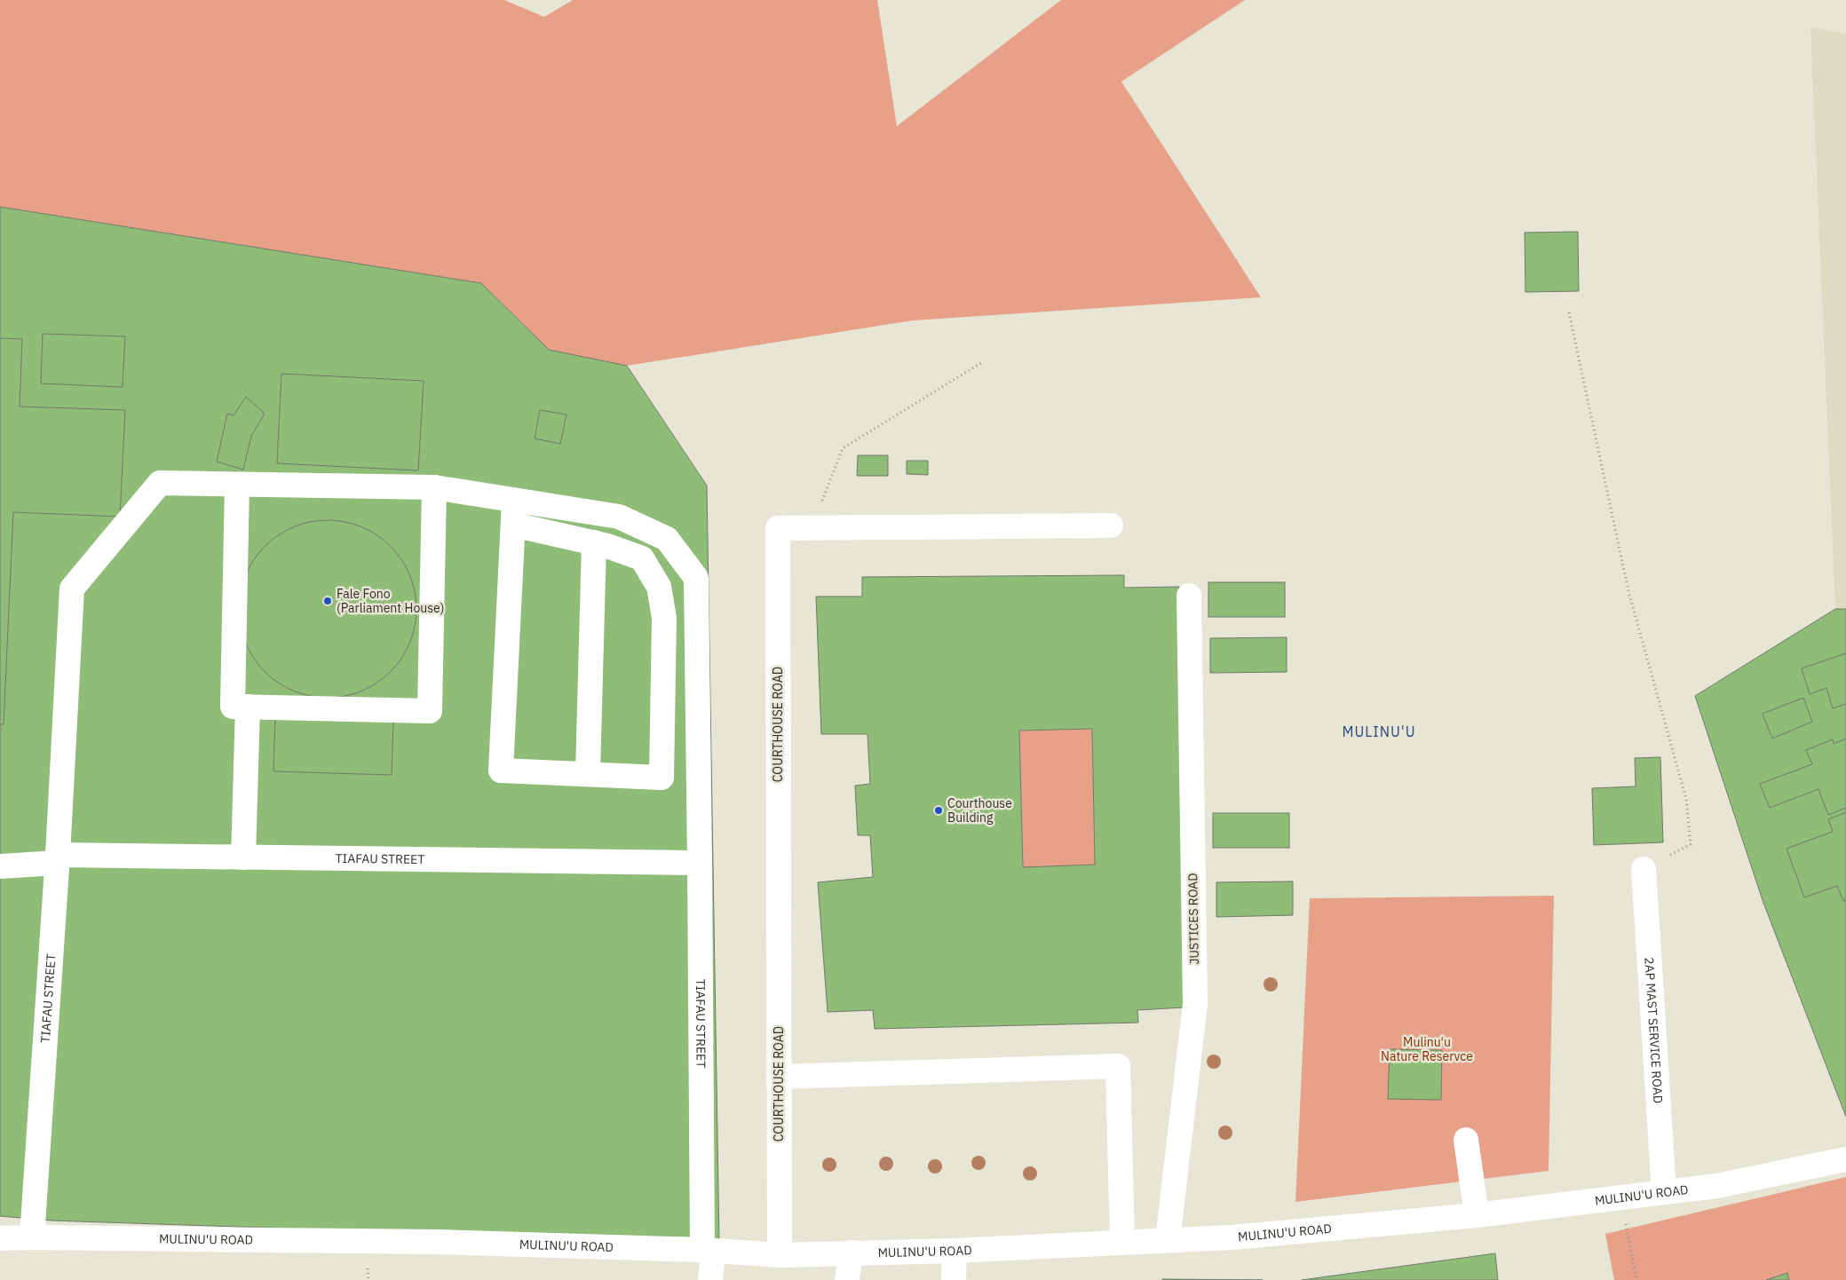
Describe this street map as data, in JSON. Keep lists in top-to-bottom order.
{
  "streets": {
    "main road": [
      "COURTHOUSE ROAD",
      "TIAFAU STREET",
      "JUSTICES ROAD",
      "2AP MAST SERVICE ROAD",
      "MULINU'U ROAD"
    ]
  },
  "crossings": [
    ["COURTHOUSE ROAD", "MULINU'U ROAD"],
    ["TIAFAU STREET", "MULINU'U ROAD"],
    ["JUSTICES ROAD", "MULINU'U ROAD"],
    ["2AP MAST SERVICE ROAD", "MULINU'U ROAD"]
  ],
  "districts": ["MULINU'U"],
  "parks": ["Mulinu'u Nature Reservce"],
  "places": ["Fale Fono (Parliament House)", "Courthouse Building"]
}
